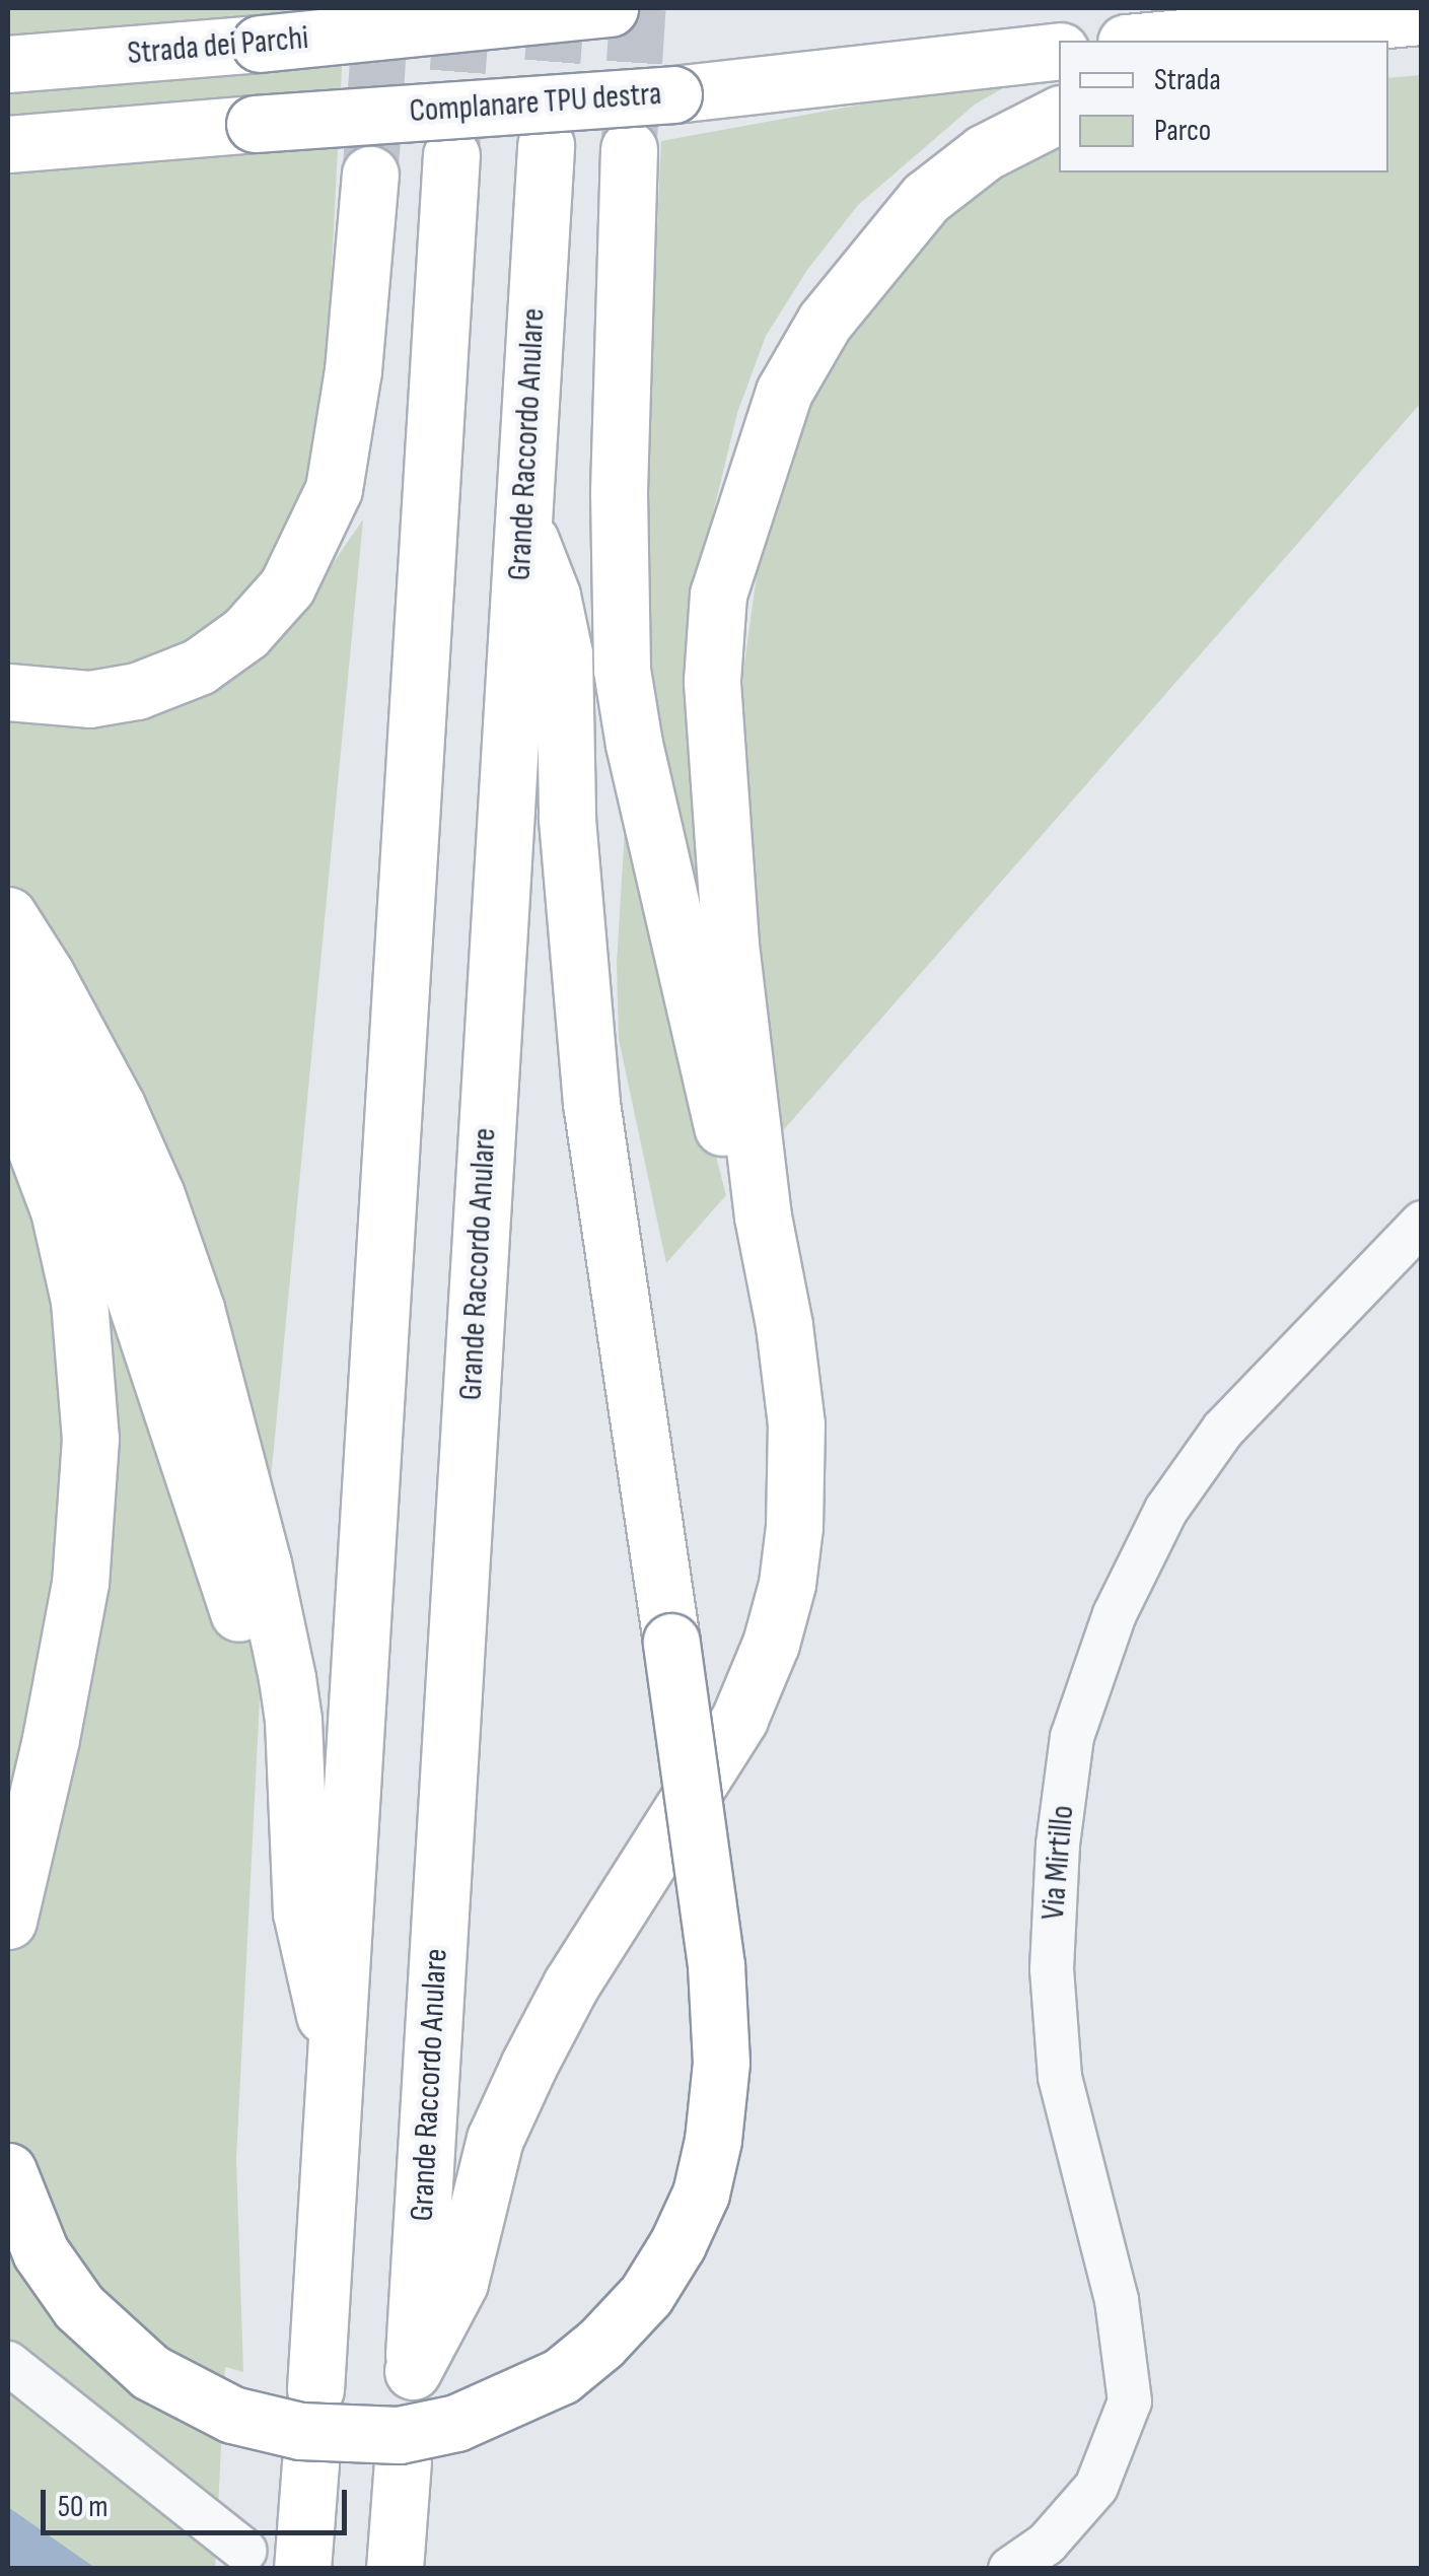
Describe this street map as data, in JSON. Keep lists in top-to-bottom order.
{
  "streets": {
    "highway": ["Strada dei Parchi", "Complanare TPU destra", "Grande Raccordo Anulare"],
    "street": ["Via Mirtillo"]
  },
  "legend": ["Strada", "Parco"],
  "scale_bar": "50 m"
}
